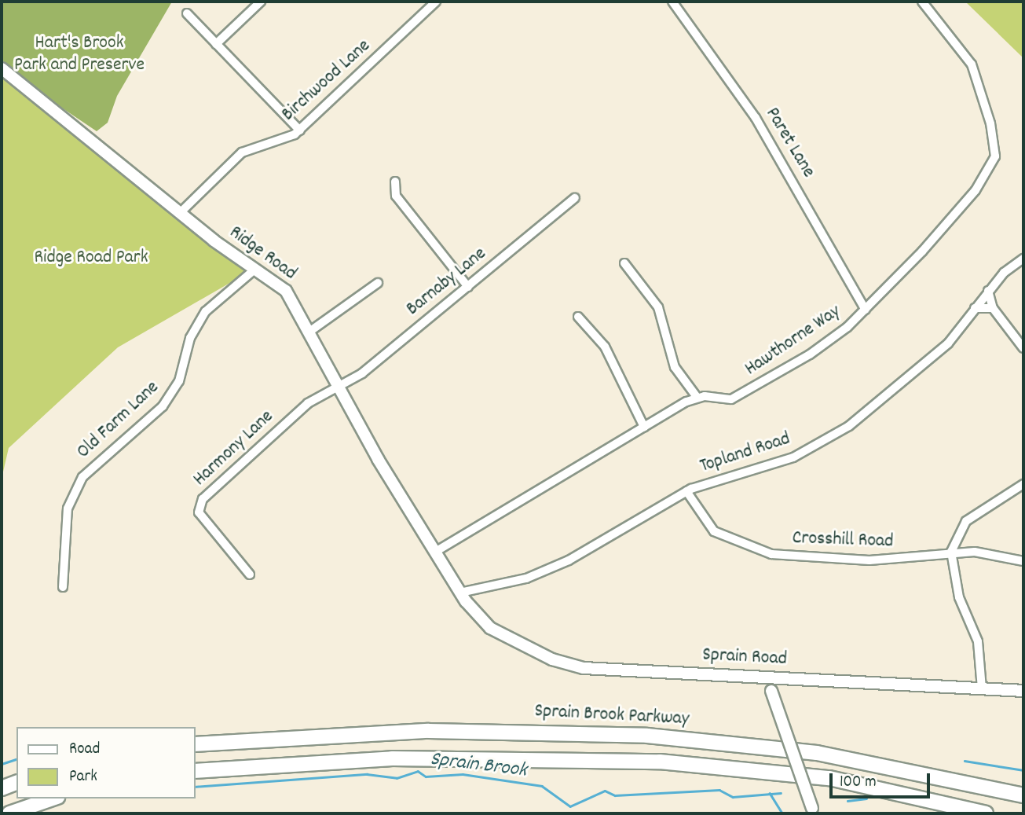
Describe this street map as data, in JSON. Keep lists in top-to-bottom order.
{
  "streets": {
    "highway": ["Sprain Brook Parkway"],
    "street": [
      "Birchwood Lane",
      "Paret Lane",
      "Ridge Road",
      "Barnaby Lane",
      "Hawthorne Way",
      "Old Farm Lane",
      "Harmony Lane",
      "Topland Road",
      "Crosshill Road",
      "Sprain Road"
    ]
  },
  "crossings": [
    ["Birchwood Lane", "Ridge Road"],
    ["Paret Lane", "Hawthorne Way"],
    ["Ridge Road", "Barnaby Lane"],
    ["Ridge Road", "Old Farm Lane"],
    ["Ridge Road", "Harmony Lane"],
    ["Ridge Road", "Topland Road"],
    ["Ridge Road", "Sprain Road"],
    ["Barnaby Lane", "Harmony Lane"],
    ["Topland Road", "Crosshill Road"]
  ],
  "water": ["Sprain Brook"],
  "parks": ["Hart's Brook Park and Preserve", "Ridge Road Park"],
  "legend": ["Road", "Park"],
  "scale_bar": "100 m"
}
